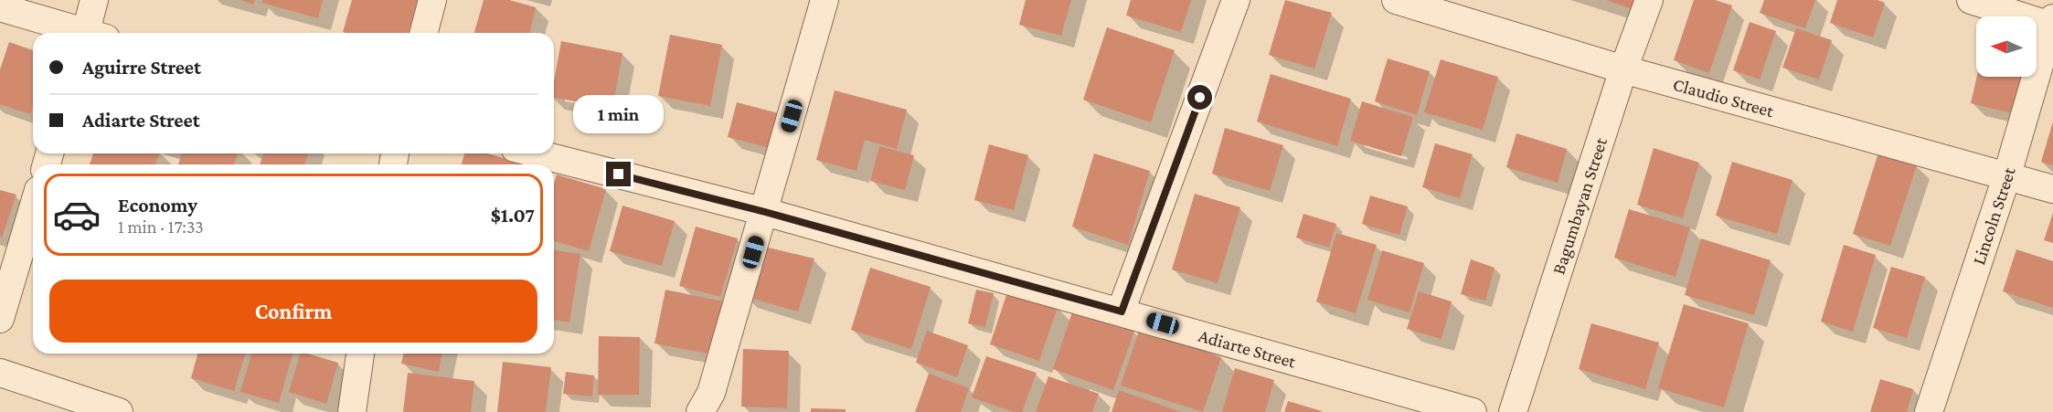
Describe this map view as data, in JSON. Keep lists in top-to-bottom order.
{
  "streets": {
    "street": [
      "Claudio Street",
      "Bagumbayan Street",
      "Lincoln Street",
      "Adiarte Street"
    ]
  },
  "crossings": [
    ["Claudio Street", "Bagumbayan Street"],
    ["Claudio Street", "Lincoln Street"]
  ],
  "north": "left",
  "page": {
    "banner": ["Aguirre Street", "Adiarte Street"],
    "bubble": "1 min",
    "list": [
      {
        "name": "Economy",
        "note": "1 min · 17:33",
        "value": "$1.07"
      }
    ],
    "buttons": "Confirm"
  }
}
